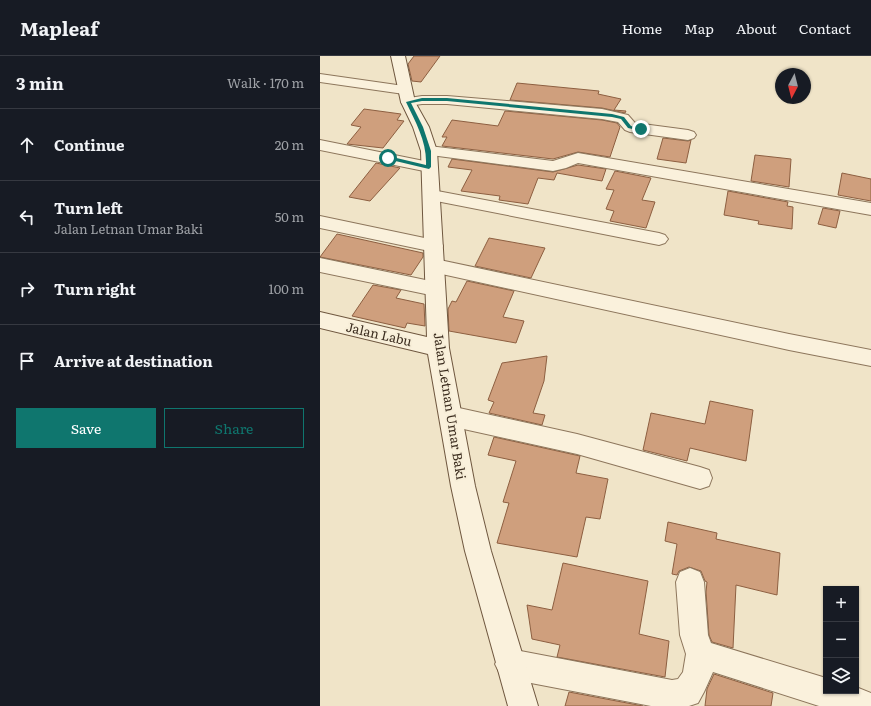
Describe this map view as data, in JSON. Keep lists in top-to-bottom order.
{
  "streets": {
    "street": ["Jalan Labu", "Jalan Letnan Umar Baki"]
  },
  "crossings": [
    ["Jalan Labu", "Jalan Letnan Umar Baki"]
  ],
  "north": "bottom",
  "page": {
    "header": "Mapleaf",
    "nav": [
      "Home",
      "Map",
      "About",
      "Contact"
    ],
    "heading": ["3 min", "Walk · 170 m"],
    "list": [
      ["Continue", "20 m"],
      ["Turn left", "Jalan Letnan Umar Baki", "50 m"],
      ["Turn right", "100 m"],
      "Arrive at destination"
    ],
    "buttons": ["Save", "Share"],
    "map_buttons": ["+", "−"]
  }
}
